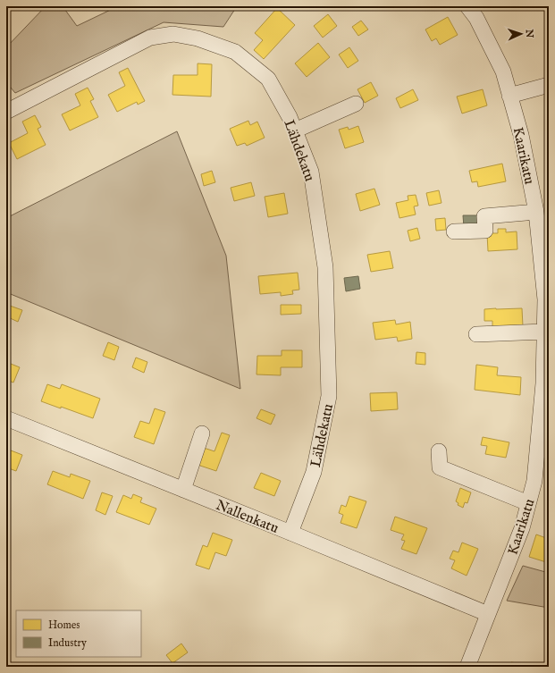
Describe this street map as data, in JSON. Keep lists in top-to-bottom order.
{
  "streets": {
    "street": ["Lähdekatu", "Kaarikatu", "Nallenkatu"]
  },
  "crossings": [
    ["Lähdekatu", "Nallenkatu"],
    ["Kaarikatu", "Nallenkatu"]
  ],
  "legend": ["Homes", "Industry"],
  "north": "right"
}
